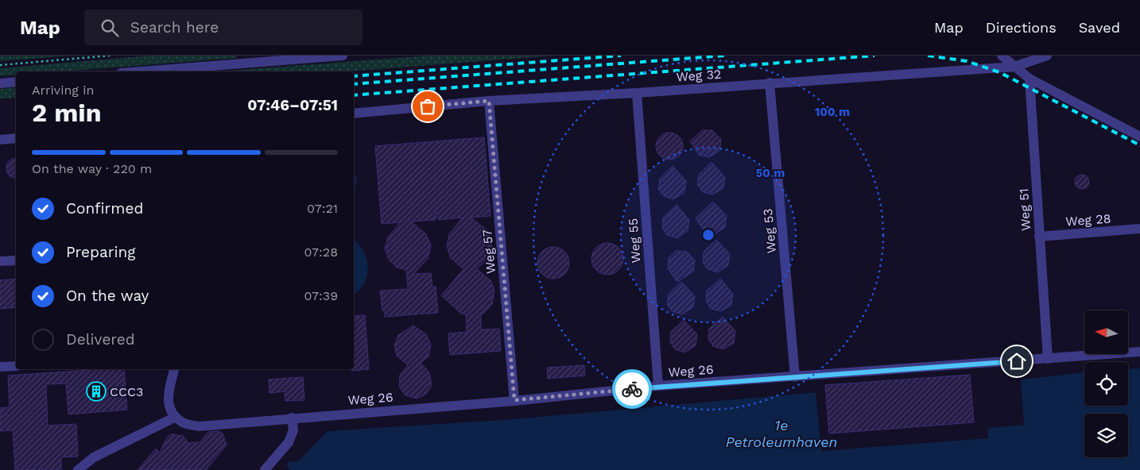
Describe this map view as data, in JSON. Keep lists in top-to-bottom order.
{
  "streets": {
    "street": [
      "Weg 32",
      "Weg 51",
      "Weg 28",
      "Weg 53",
      "Weg 55",
      "Weg 57",
      "Weg 26"
    ]
  },
  "crossings": [
    ["Weg 32", "Weg 53"],
    ["Weg 32", "Weg 55"],
    ["Weg 32", "Weg 57"],
    ["Weg 51", "Weg 28"],
    ["Weg 51", "Weg 26"],
    ["Weg 53", "Weg 26"],
    ["Weg 55", "Weg 26"],
    ["Weg 57", "Weg 26"]
  ],
  "water": ["1e Petroleumhaven"],
  "places": {
    "building": ["CCC3"]
  },
  "north": "left",
  "page": {
    "header": "Map",
    "search": "Search here",
    "nav": ["Map", "Directions", "Saved"],
    "heading": ["2 min", "Arriving in", "07:46–07:51"],
    "bar": "On the way · 220 m",
    "list": [
      ["Confirmed", "07:21"],
      ["Preparing", "07:28"],
      ["On the way", "07:39"],
      "Delivered"
    ]
  },
  "rings": ["100 m", "50 m"]
}
